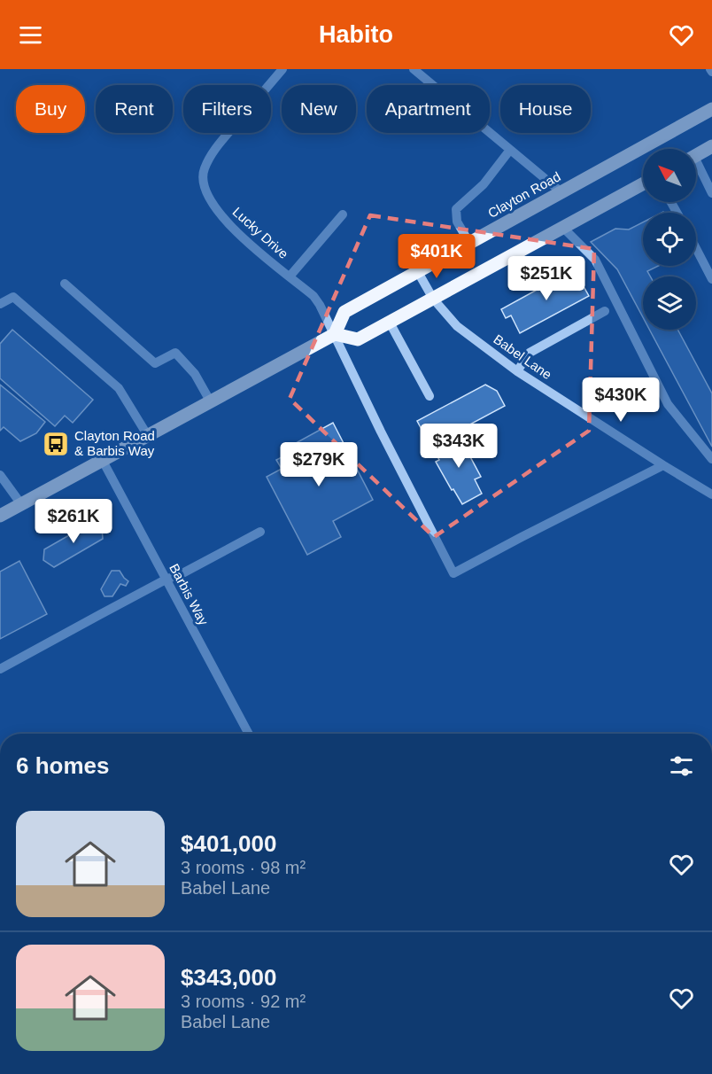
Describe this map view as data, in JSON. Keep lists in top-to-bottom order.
{
  "streets": {
    "main road": ["Clayton Road"],
    "street": ["Lucky Drive", "Babel Lane", "Barbis Way"]
  },
  "crossings": [
    ["Clayton Road", "Lucky Drive"],
    ["Clayton Road", "Babel Lane"],
    ["Lucky Drive", "Babel Lane"]
  ],
  "places": {
    "bus stop": ["Clayton Road & Barbis Way"]
  },
  "north": "top left",
  "page": {
    "header": "Habito",
    "chip": [
      "Buy",
      "Rent",
      "Filters",
      "New",
      "Apartment",
      "House"
    ],
    "price": [
      "$401K",
      "$251K",
      "$430K",
      "$343K",
      "$279K",
      "$261K"
    ],
    "heading": "6 homes",
    "list": [
      {
        "name": "$401,000",
        "note": "3 rooms · 98 m² · Babel Lane"
      },
      {
        "name": "$343,000",
        "note": "3 rooms · 92 m² · Babel Lane"
      }
    ]
  }
}
